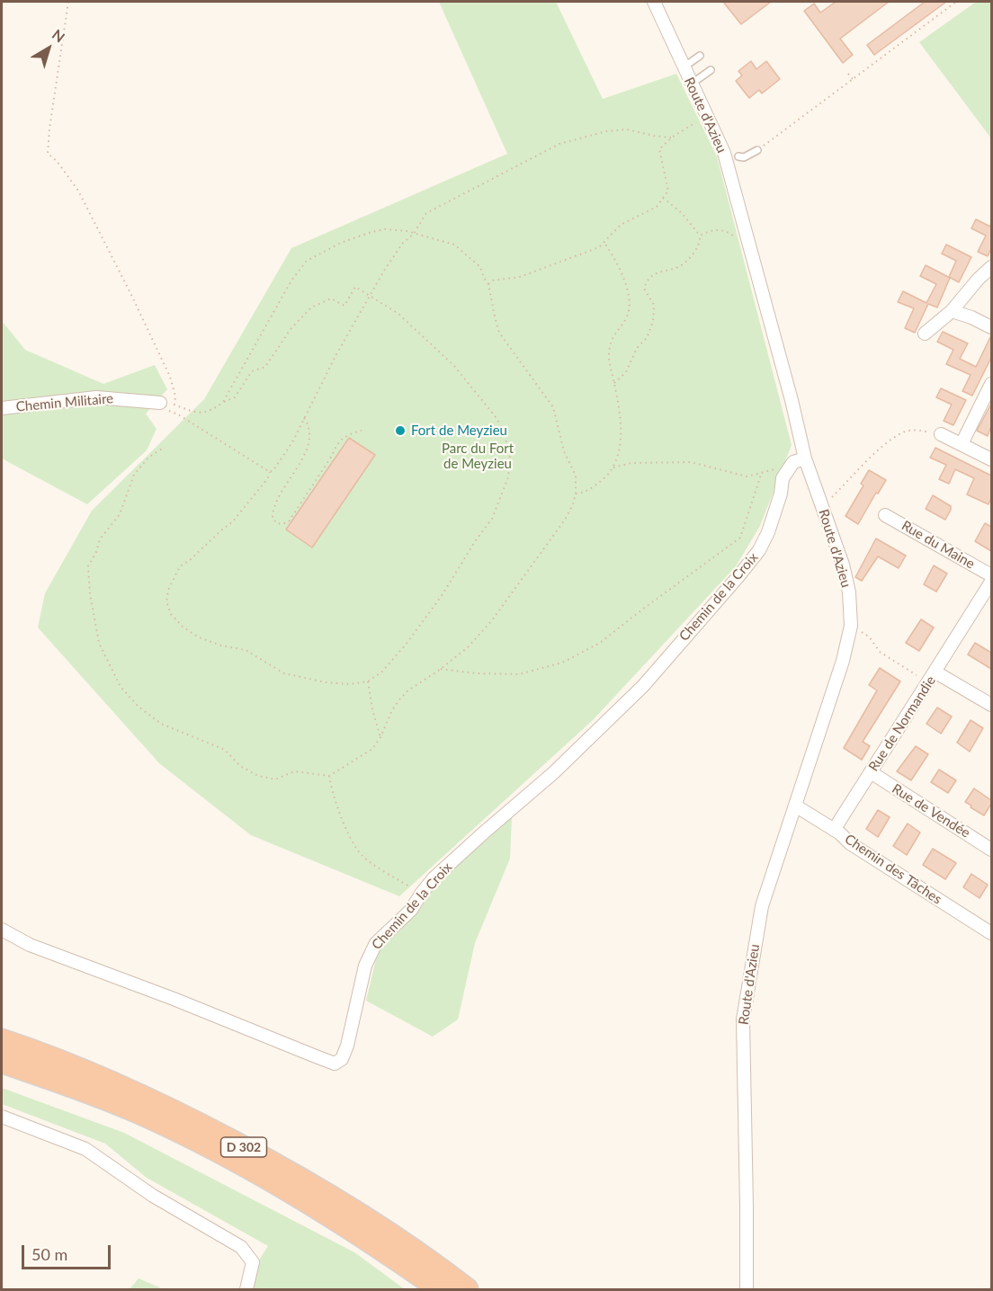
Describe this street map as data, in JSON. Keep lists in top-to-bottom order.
{
  "streets": {
    "highway": ["D 302"],
    "street": [
      "Route d'Azieu",
      "Chemin Militaire",
      "Rue du Maine",
      "Chemin de la Croix",
      "Rue de Normandie",
      "Rue de Vendée",
      "Chemin des Tâches"
    ]
  },
  "crossings": [
    ["Route d'Azieu", "Chemin de la Croix"],
    ["Route d'Azieu", "Chemin des Tâches"],
    ["Rue de Normandie", "Rue de Vendée"],
    ["Rue de Normandie", "Chemin des Tâches"]
  ],
  "parks": ["Parc du Fort de Meyzieu"],
  "places": ["Fort de Meyzieu"],
  "scale_bar": "50 m",
  "north": "top right"
}
